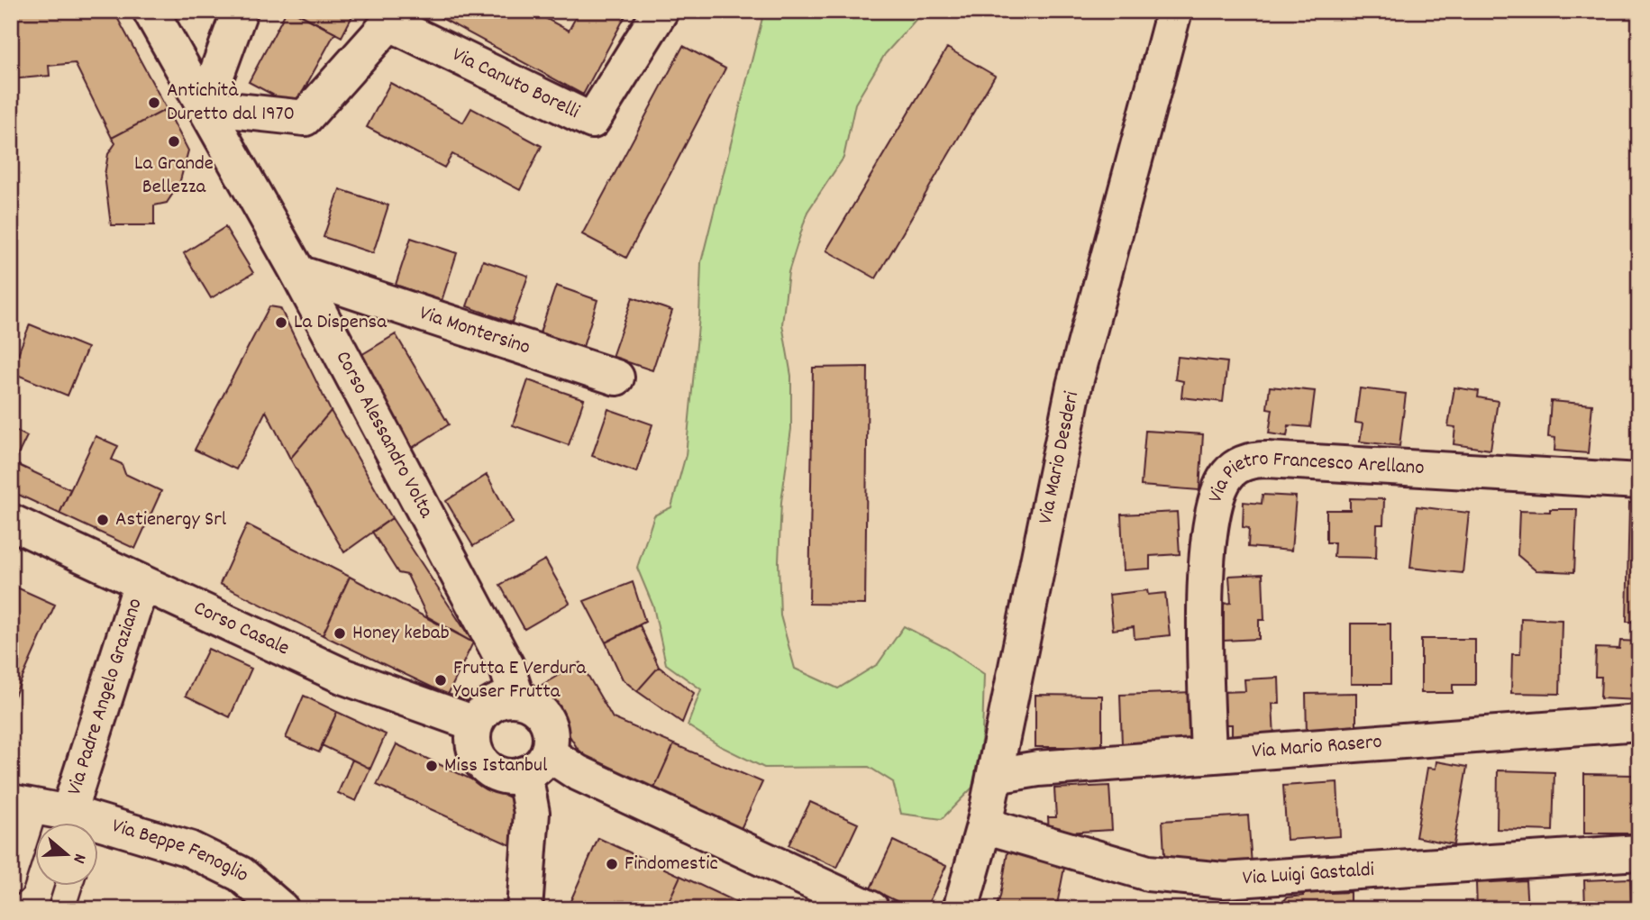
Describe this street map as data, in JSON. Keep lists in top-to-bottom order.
{
  "streets": {
    "street": [
      "Via Canuto Borelli",
      "Via Montersino",
      "Corso Alessandro Volta",
      "Via Mario Desderi",
      "Via Pietro Francesco Arellano",
      "Corso Casale",
      "Via Padre Angelo Graziano",
      "Via Mario Rasero",
      "Via Beppe Fenoglio",
      "Via Luigi Gastaldi"
    ]
  },
  "crossings": [
    ["Via Canuto Borelli", "Corso Alessandro Volta"],
    ["Via Montersino", "Corso Alessandro Volta"],
    ["Corso Alessandro Volta", "Corso Casale"],
    ["Via Mario Desderi", "Via Mario Rasero"],
    ["Via Mario Desderi", "Via Luigi Gastaldi"],
    ["Via Pietro Francesco Arellano", "Via Mario Rasero"],
    ["Corso Casale", "Via Padre Angelo Graziano"],
    ["Via Padre Angelo Graziano", "Via Beppe Fenoglio"]
  ],
  "places": [
    "Antichità Duretto dal 1970",
    "La Grande Bellezza",
    "La Dispensa",
    "Astienergy Srl",
    "Honey kebab",
    "Frutta E Verdura Youser Frutta",
    "Miss Istanbul",
    "Findomestic"
  ],
  "north": "right"
}
